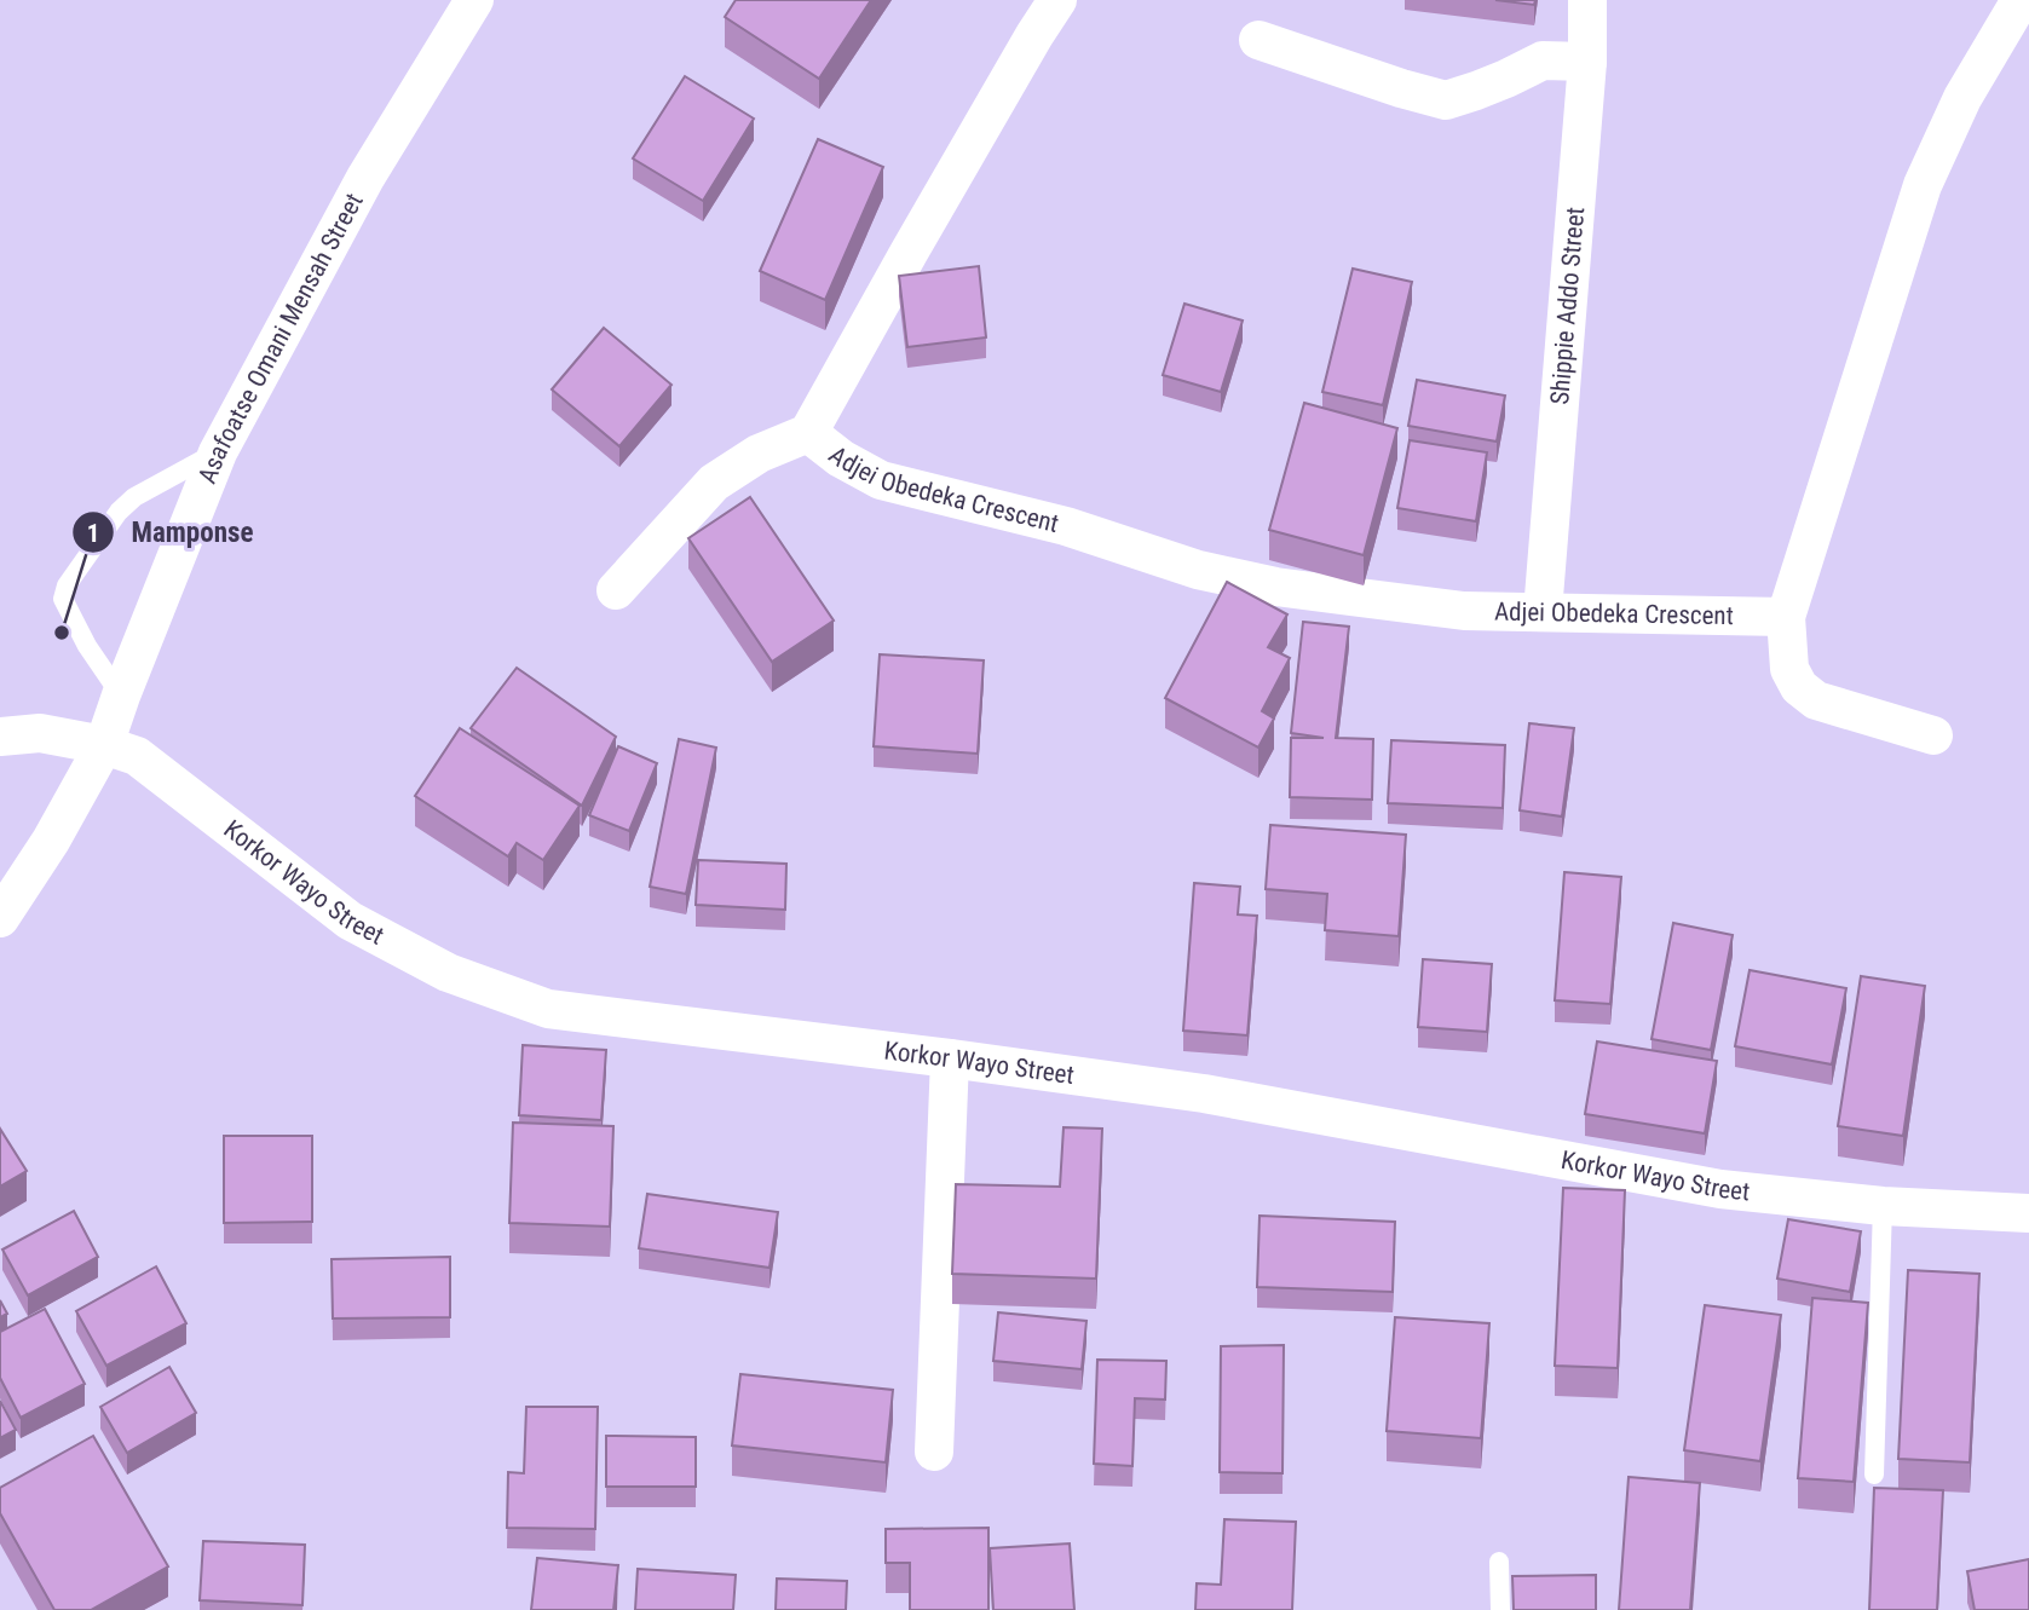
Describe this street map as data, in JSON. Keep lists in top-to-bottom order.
{
  "streets": {
    "street": [
      "Shippie Addo Street",
      "Asafoatse Omani Mensah Street",
      "Adjei Obedeka Crescent",
      "Korkor Wayo Street"
    ]
  },
  "crossings": [
    ["Shippie Addo Street", "Adjei Obedeka Crescent"],
    ["Asafoatse Omani Mensah Street", "Korkor Wayo Street"]
  ],
  "places": ["Mamponse"]
}
